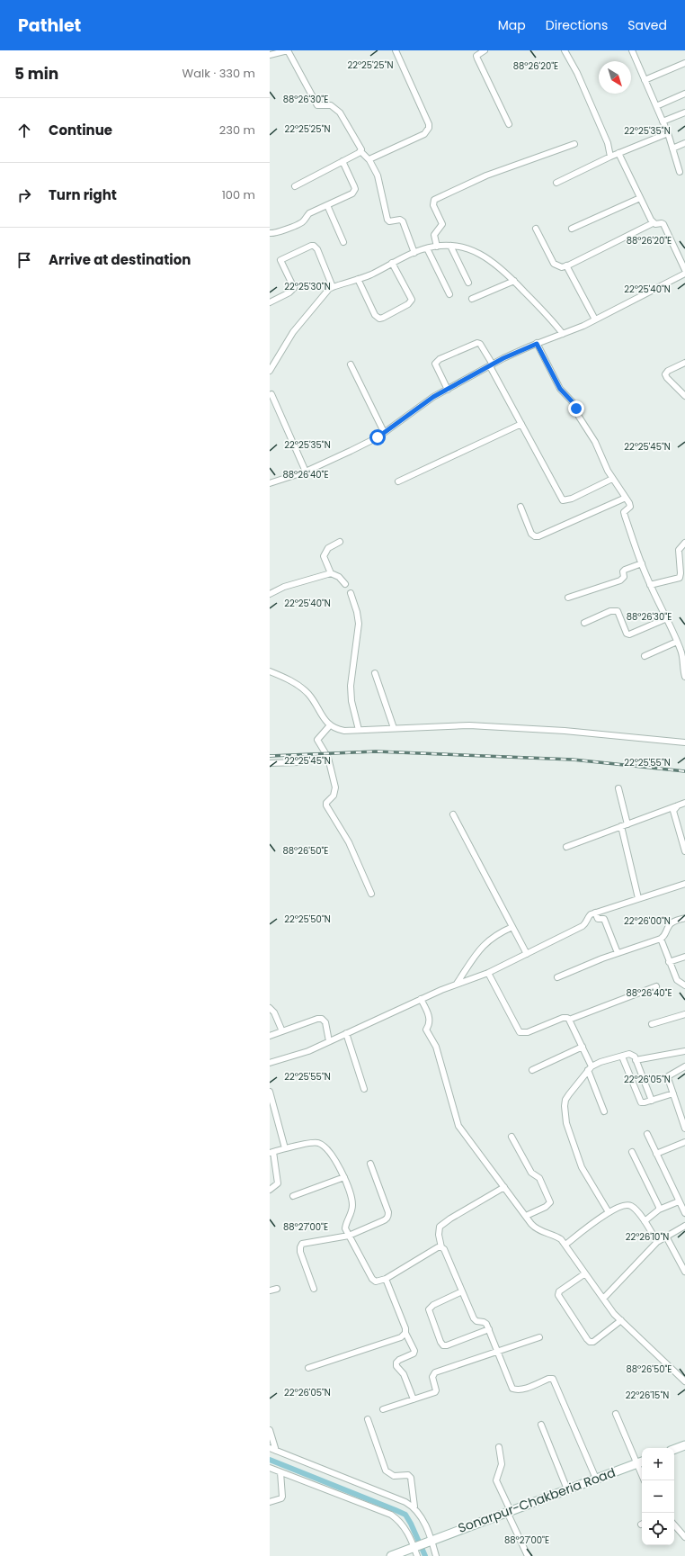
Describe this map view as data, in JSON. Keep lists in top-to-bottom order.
{
  "streets": {
    "main road": ["Sonarpur-Chakberia Road"]
  },
  "north": "bottom right",
  "page": {
    "header": "Pathlet",
    "nav": ["Map", "Directions", "Saved"],
    "heading": ["5 min", "Walk · 330 m"],
    "list": [
      ["Continue", "230 m"],
      ["Turn right", "100 m"],
      "Arrive at destination"
    ],
    "map_buttons": ["+", "−"]
  },
  "coordinates": [
    "22°25'25\"N",
    "88°26'20\"E",
    "88°26'30\"E",
    "22°25'35\"N",
    "22°25'30\"N",
    "22°25'40\"N",
    "22°25'45\"N",
    "88°26'40\"E",
    "22°25'55\"N",
    "88°26'50\"E",
    "22°25'50\"N",
    "22°26'00\"N",
    "22°26'05\"N",
    "88°27'00\"E",
    "22°26'10\"N",
    "22°26'15\"N"
  ]
}
